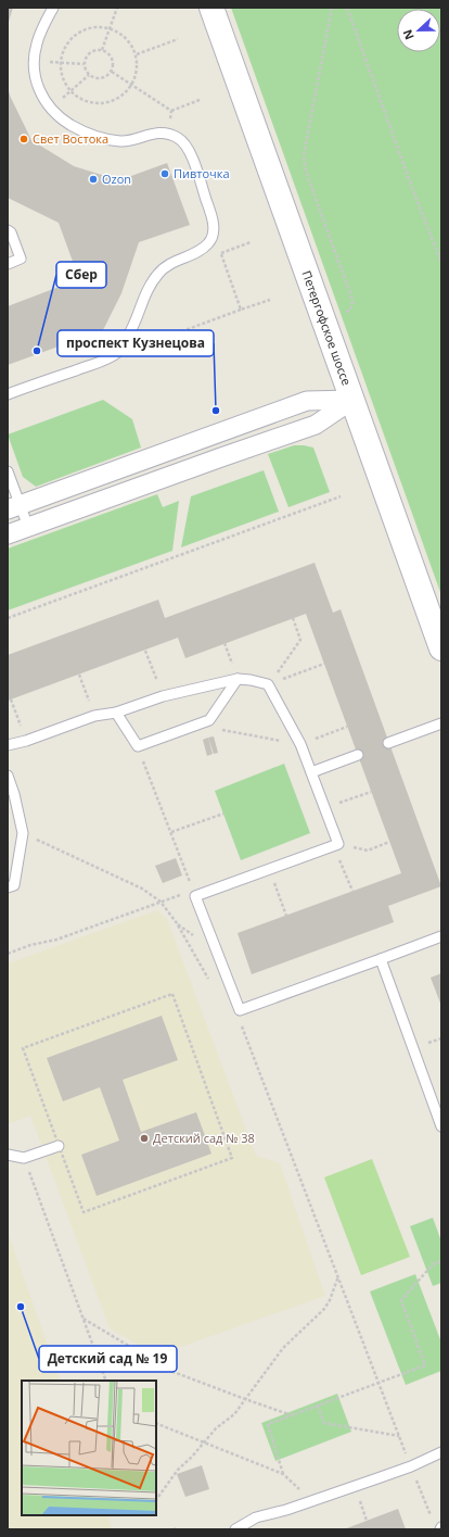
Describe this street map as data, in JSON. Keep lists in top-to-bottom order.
{
  "streets": {
    "street": ["Петергофское шоссе"]
  },
  "places": [
    "Свет Востока",
    "Пивточка",
    "Ozon",
    "Сбер",
    "проспект Кузнецова",
    "Детский сад № 38",
    "Детский сад № 19"
  ],
  "north": "left"
}
